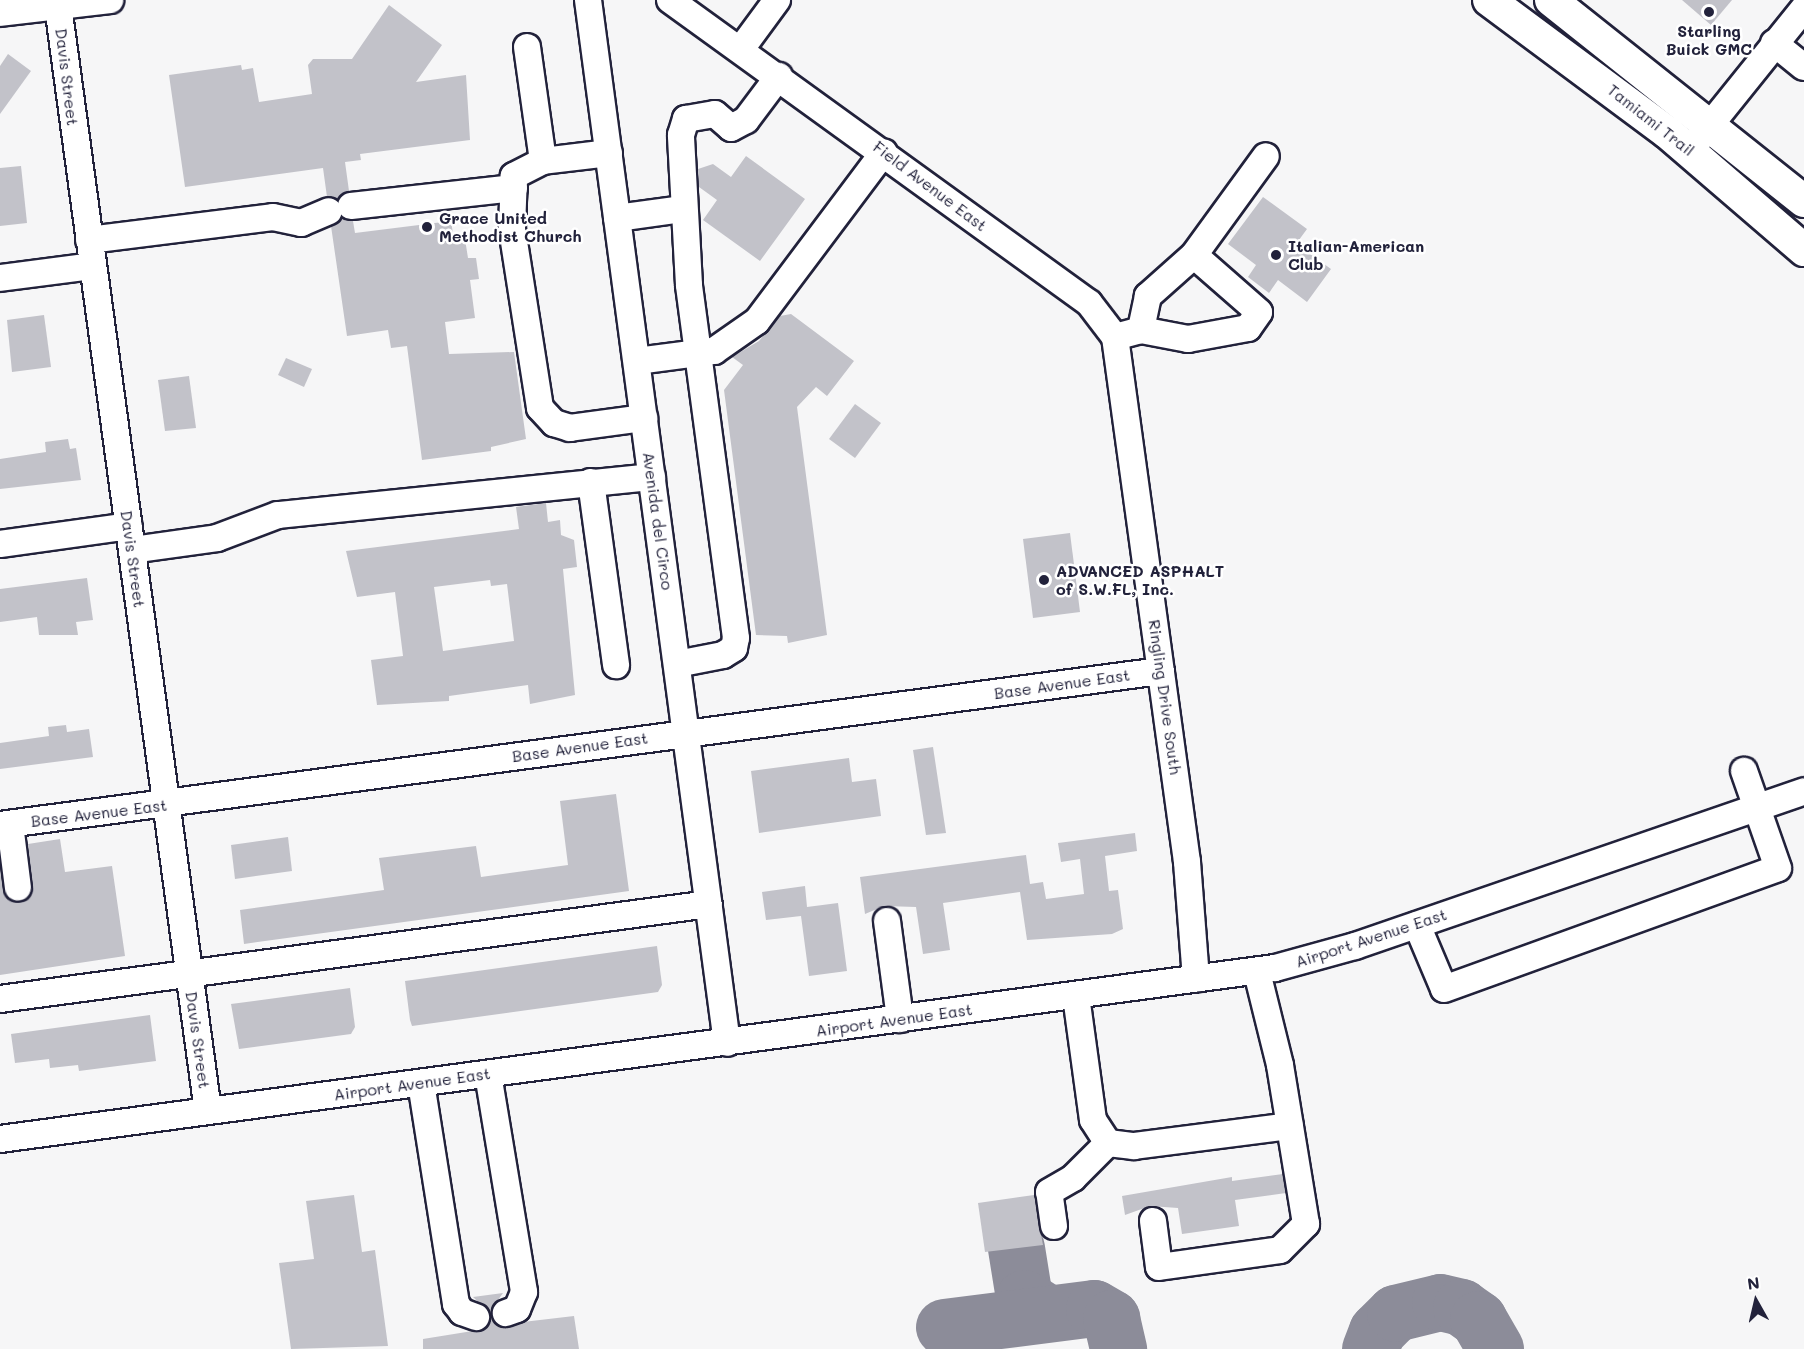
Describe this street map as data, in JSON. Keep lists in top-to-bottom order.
{
  "streets": {
    "main road": ["Tamiami Trail"],
    "street": [
      "Davis Street",
      "Field Avenue East",
      "Avenida del Circo",
      "Base Avenue East",
      "Ringling Drive South",
      "Airport Avenue East"
    ]
  },
  "crossings": [
    ["Davis Street", "Base Avenue East"],
    ["Davis Street", "Airport Avenue East"],
    ["Field Avenue East", "Ringling Drive South"],
    ["Avenida del Circo", "Base Avenue East"],
    ["Avenida del Circo", "Airport Avenue East"],
    ["Base Avenue East", "Ringling Drive South"],
    ["Ringling Drive South", "Airport Avenue East"]
  ],
  "places": [
    "Starling Buick GMC",
    "Grace United Methodist Church",
    "Italian-American Club",
    "ADVANCED ASPHALT of S.W.FL, Inc."
  ],
  "north": "top"
}
